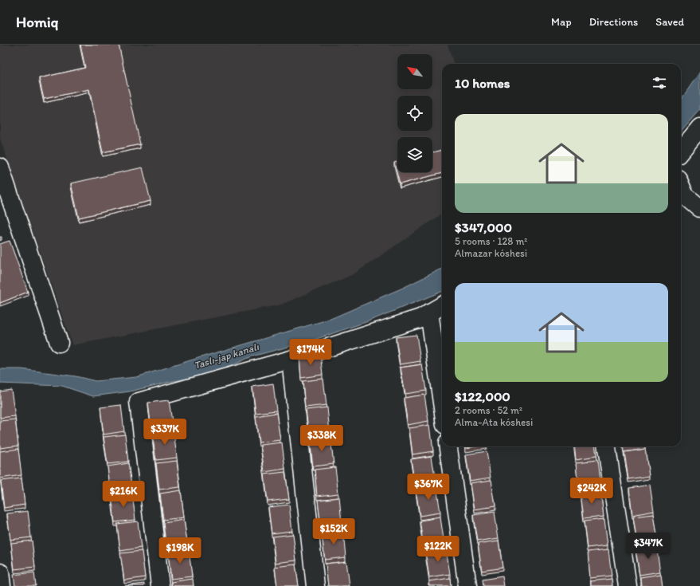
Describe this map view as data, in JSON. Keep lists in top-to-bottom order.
{
  "water": ["Taslı-jap kanalı"],
  "north": "top left",
  "page": {
    "header": "Homiq",
    "nav": ["Map", "Directions", "Saved"],
    "heading": "10 homes",
    "list": [
      {
        "name": "$347,000",
        "note": "5 rooms · 128 m² · Almazar kóshesi"
      },
      {
        "name": "$122,000",
        "note": "2 rooms · 52 m² · Alma-Ata kóshesi"
      }
    ],
    "price": [
      "$174K",
      "$337K",
      "$338K",
      "$367K",
      "$242K",
      "$216K",
      "$152K",
      "$347K",
      "$122K",
      "$198K"
    ]
  }
}
